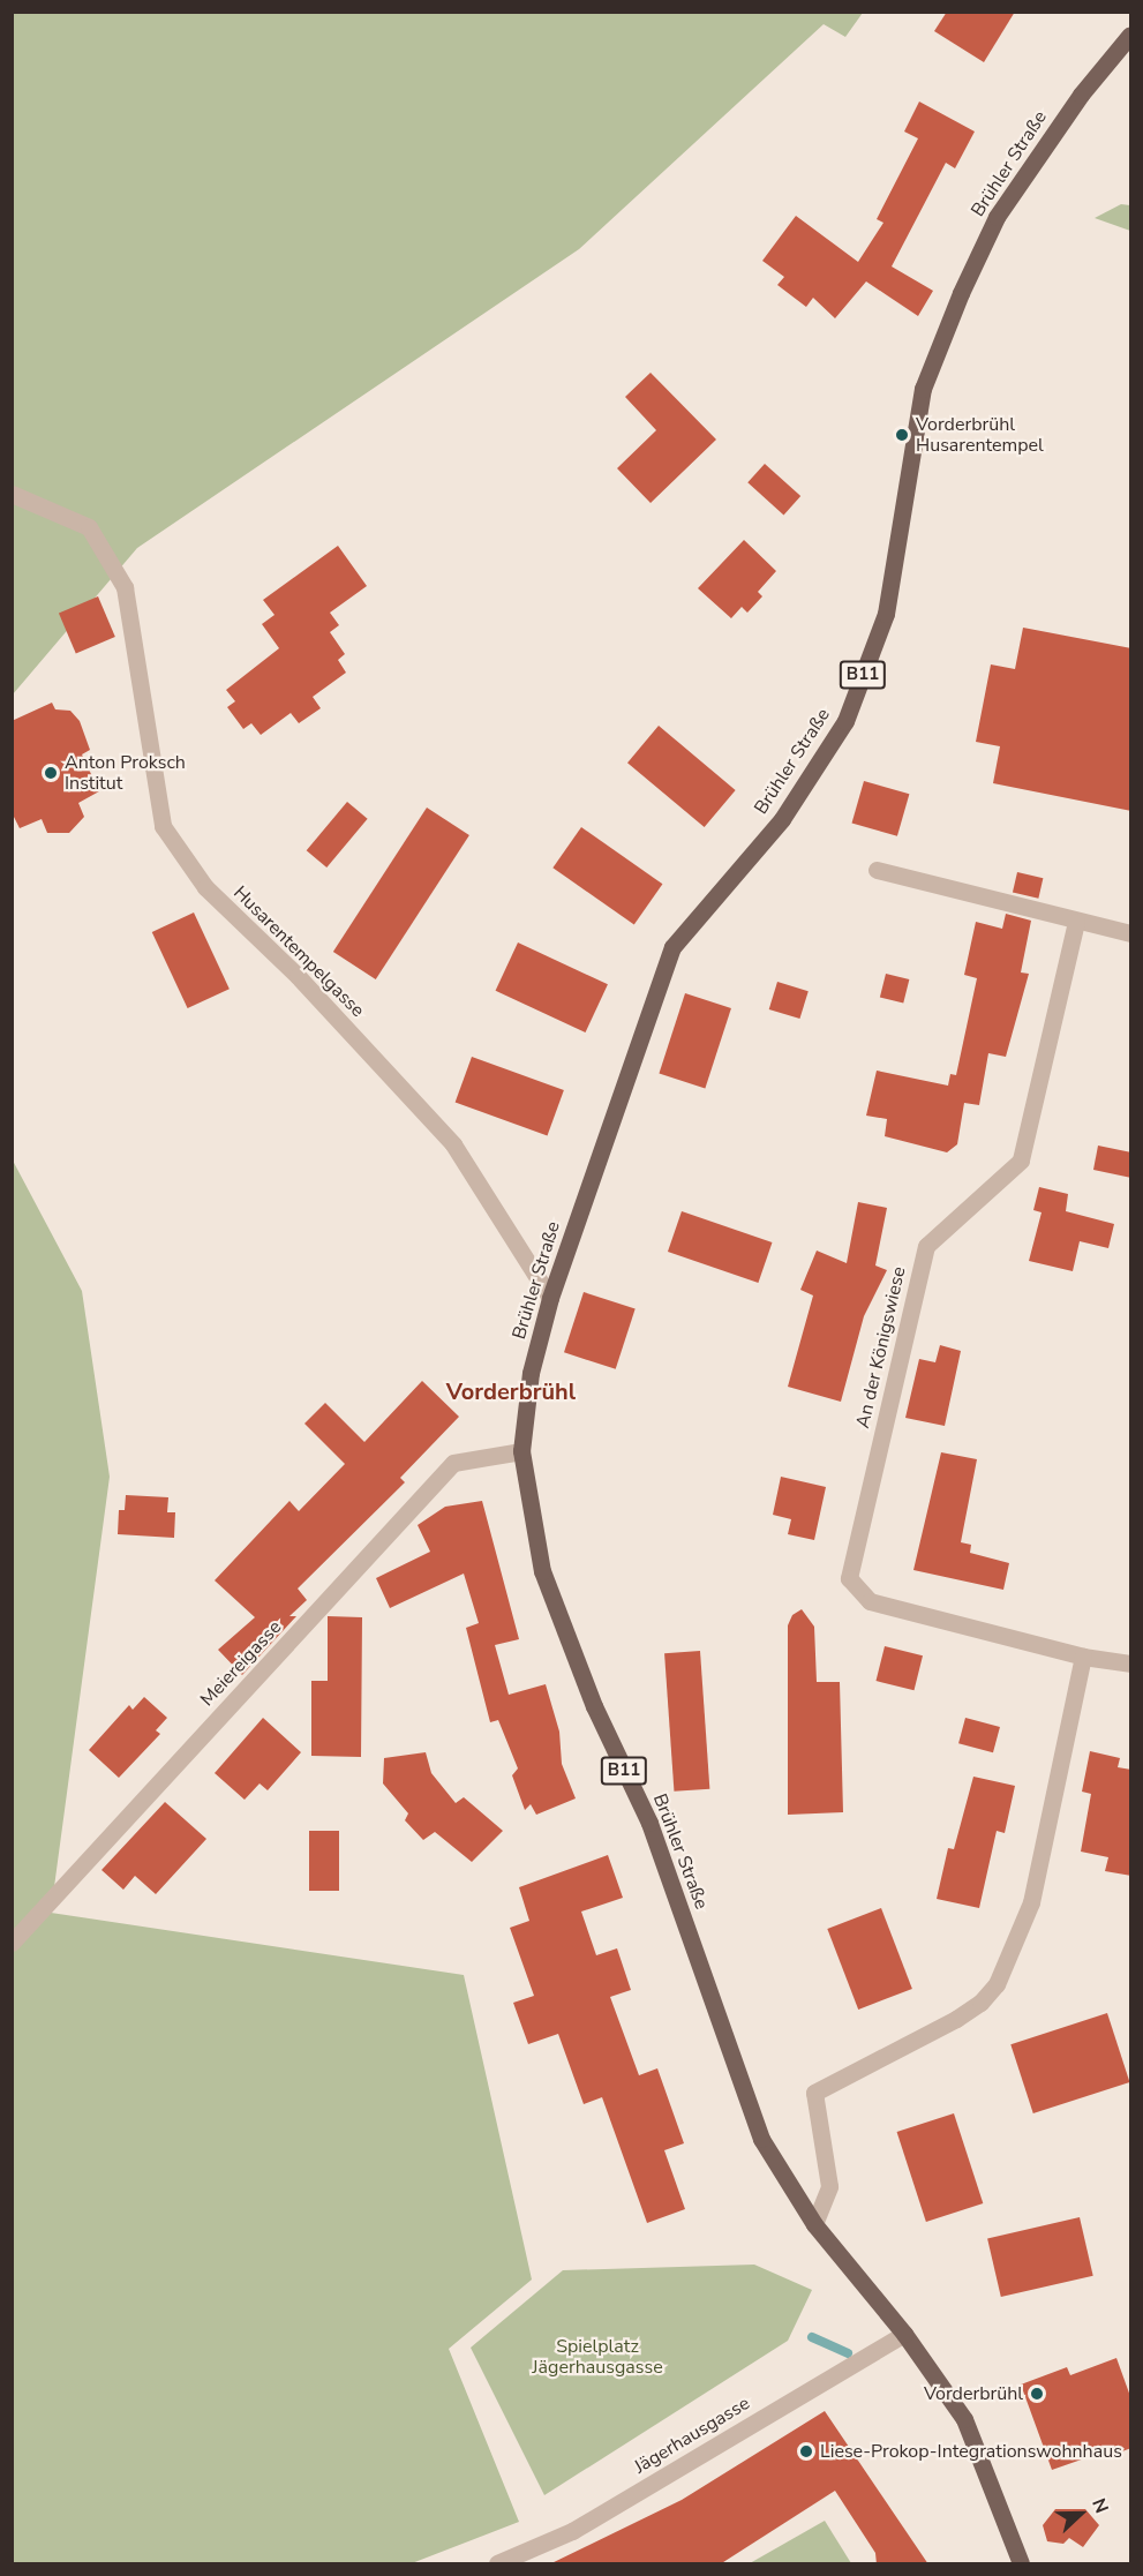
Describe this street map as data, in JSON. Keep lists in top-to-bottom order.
{
  "streets": {
    "main road": ["Brühler Straße", "B11"],
    "street": [
      "Husarentempelgasse",
      "An der Königswiese",
      "Meiereigasse",
      "Jägerhausgasse"
    ]
  },
  "crossings": [
    ["Brühler Straße", "Husarentempelgasse"],
    ["Brühler Straße", "Meiereigasse"],
    ["Brühler Straße", "Jägerhausgasse"]
  ],
  "districts": ["Vorderbrühl"],
  "parks": ["Spielplatz Jägerhausgasse"],
  "places": [
    "Vorderbrühl Husarentempel",
    "Anton Proksch Institut",
    "Vorderbrühl",
    "Liese-Prokop-Integrationswohnhaus"
  ],
  "north": "right"
}
